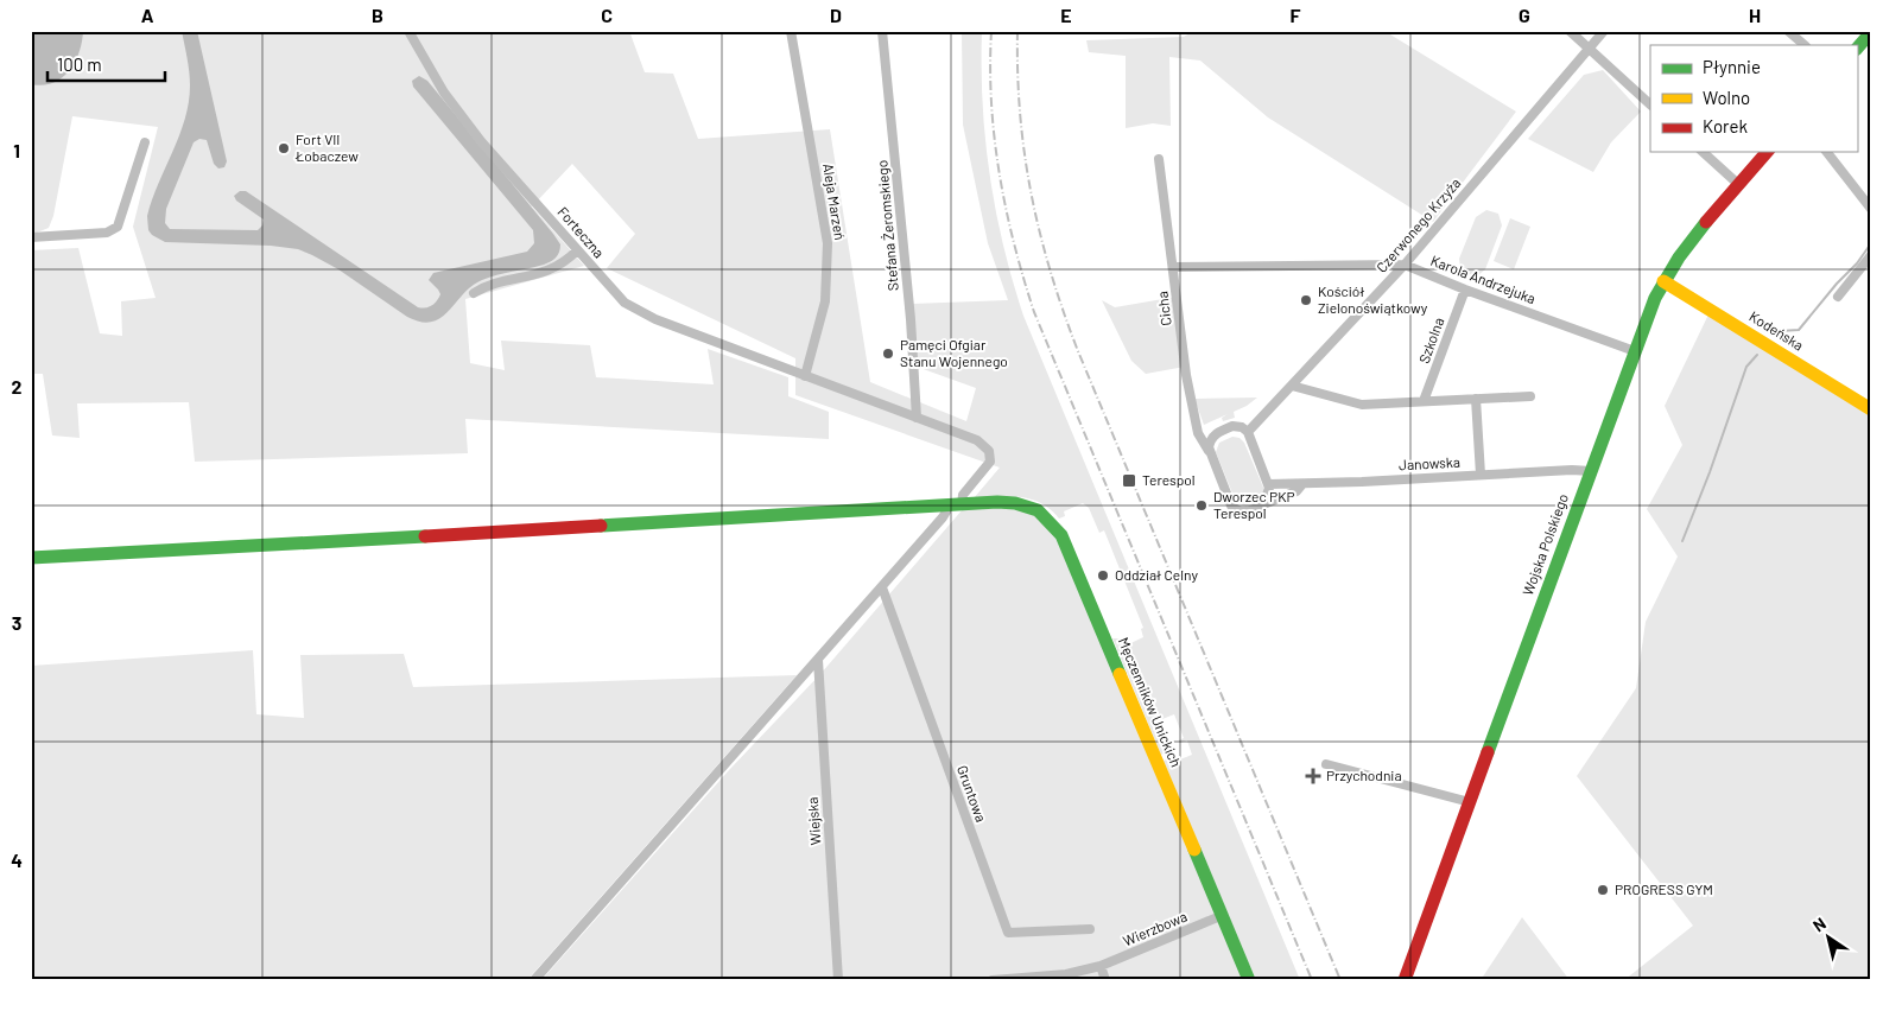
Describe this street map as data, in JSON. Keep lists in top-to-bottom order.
{
  "streets": {
    "main road": ["Kodeńska", "Wojska Polskiego", "Męczenników Unickich"],
    "street": [
      "Aleja Marzeń",
      "Stefana Żeromskiego",
      "Czerwonego Krzyża",
      "Forteczna",
      "Karola Andrzejuka",
      "Cicha",
      "Szkolna",
      "Janowska",
      "Gruntowa",
      "Wiejska",
      "Wierzbowa"
    ]
  },
  "crossings": [
    ["Aleja Marzeń", "Forteczna"],
    ["Stefana Żeromskiego", "Forteczna"],
    ["Czerwonego Krzyża", "Karola Andrzejuka"],
    ["Forteczna", "Męczenników Unickich"],
    ["Karola Andrzejuka", "Cicha"],
    ["Karola Andrzejuka", "Szkolna"],
    ["Karola Andrzejuka", "Wojska Polskiego"],
    ["Cicha", "Janowska"],
    ["Kodeńska", "Wojska Polskiego"],
    ["Janowska", "Wojska Polskiego"],
    ["Męczenników Unickich", "Wierzbowa"]
  ],
  "places": {
    "other": [
      "Fort VII Łobaczew",
      "Kościół Zielonoświątkowy",
      "Pamęci Ofgiar Stanu Wojennego",
      "Dworzec PKP Terespol",
      "Oddział Celny",
      "PROGRESS GYM"
    ],
    "transit": ["Terespol"],
    "health": ["Przychodnia"]
  },
  "legend": ["Płynnie", "Wolno", "Korek"],
  "scale_bar": "100 m",
  "north": "top left",
  "grid": {
    "columns": [
      "A",
      "B",
      "C",
      "D",
      "E",
      "F",
      "G",
      "H"
    ],
    "rows": [
      "1",
      "2",
      "3",
      "4"
    ]
  }
}
